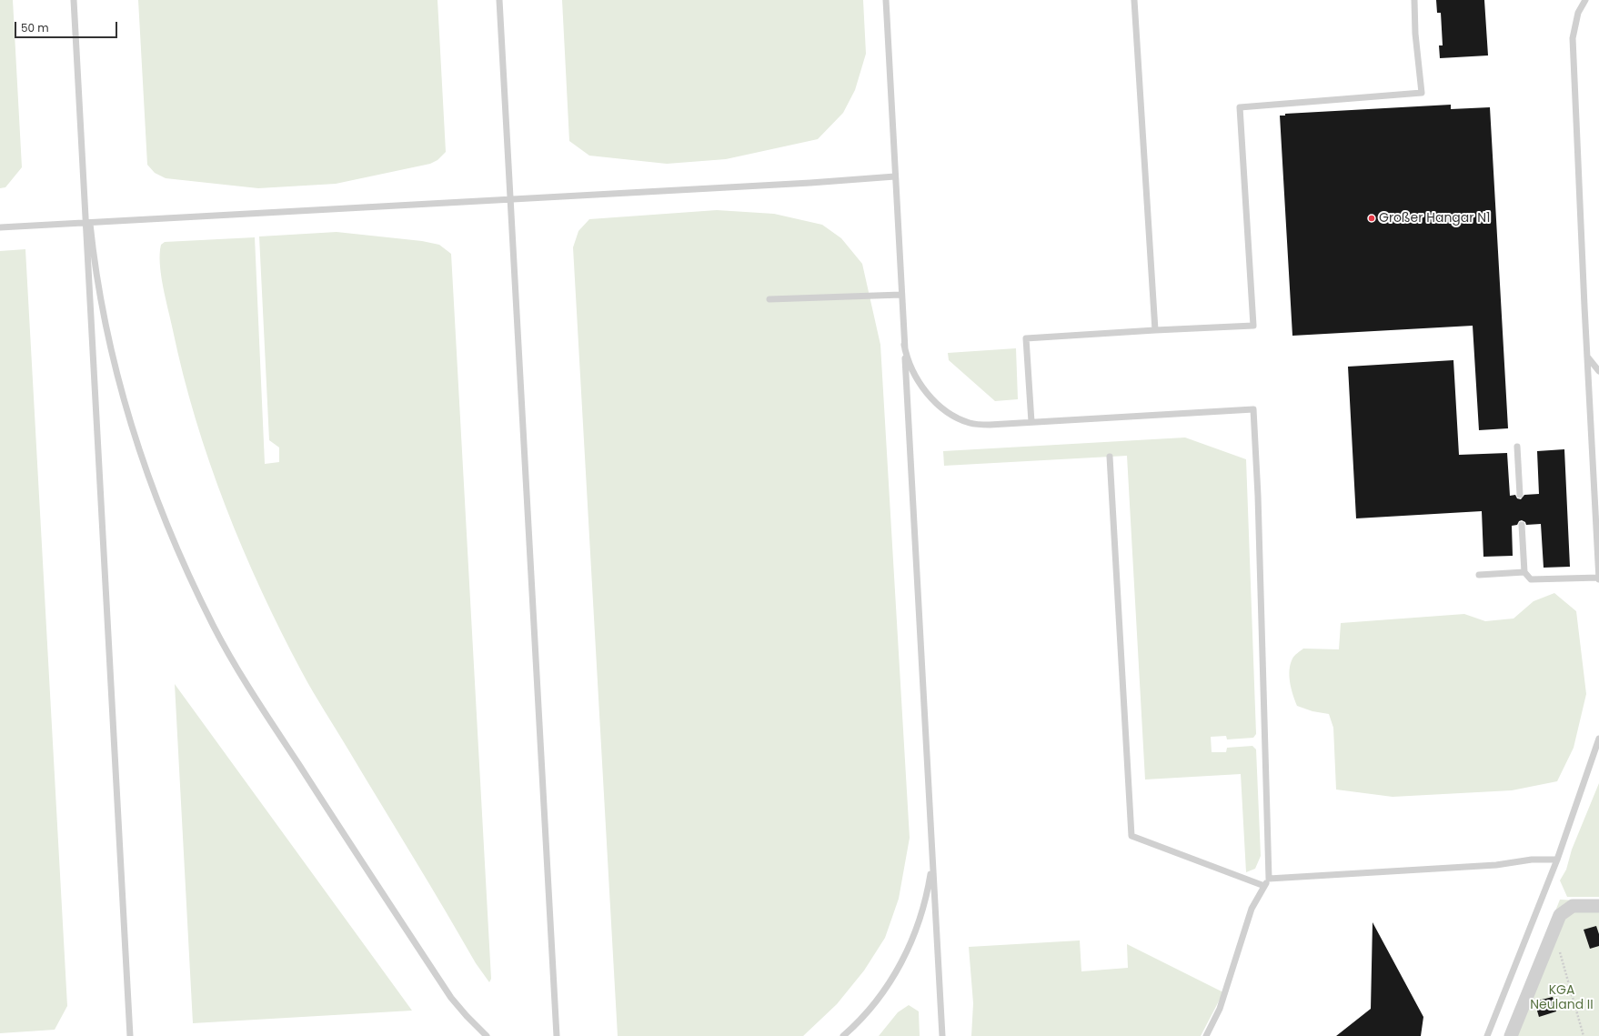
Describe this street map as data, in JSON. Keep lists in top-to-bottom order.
{
  "parks": ["KGA Neuland II"],
  "places": ["Großer Hangar N1"],
  "scale_bar": "50 m"
}
